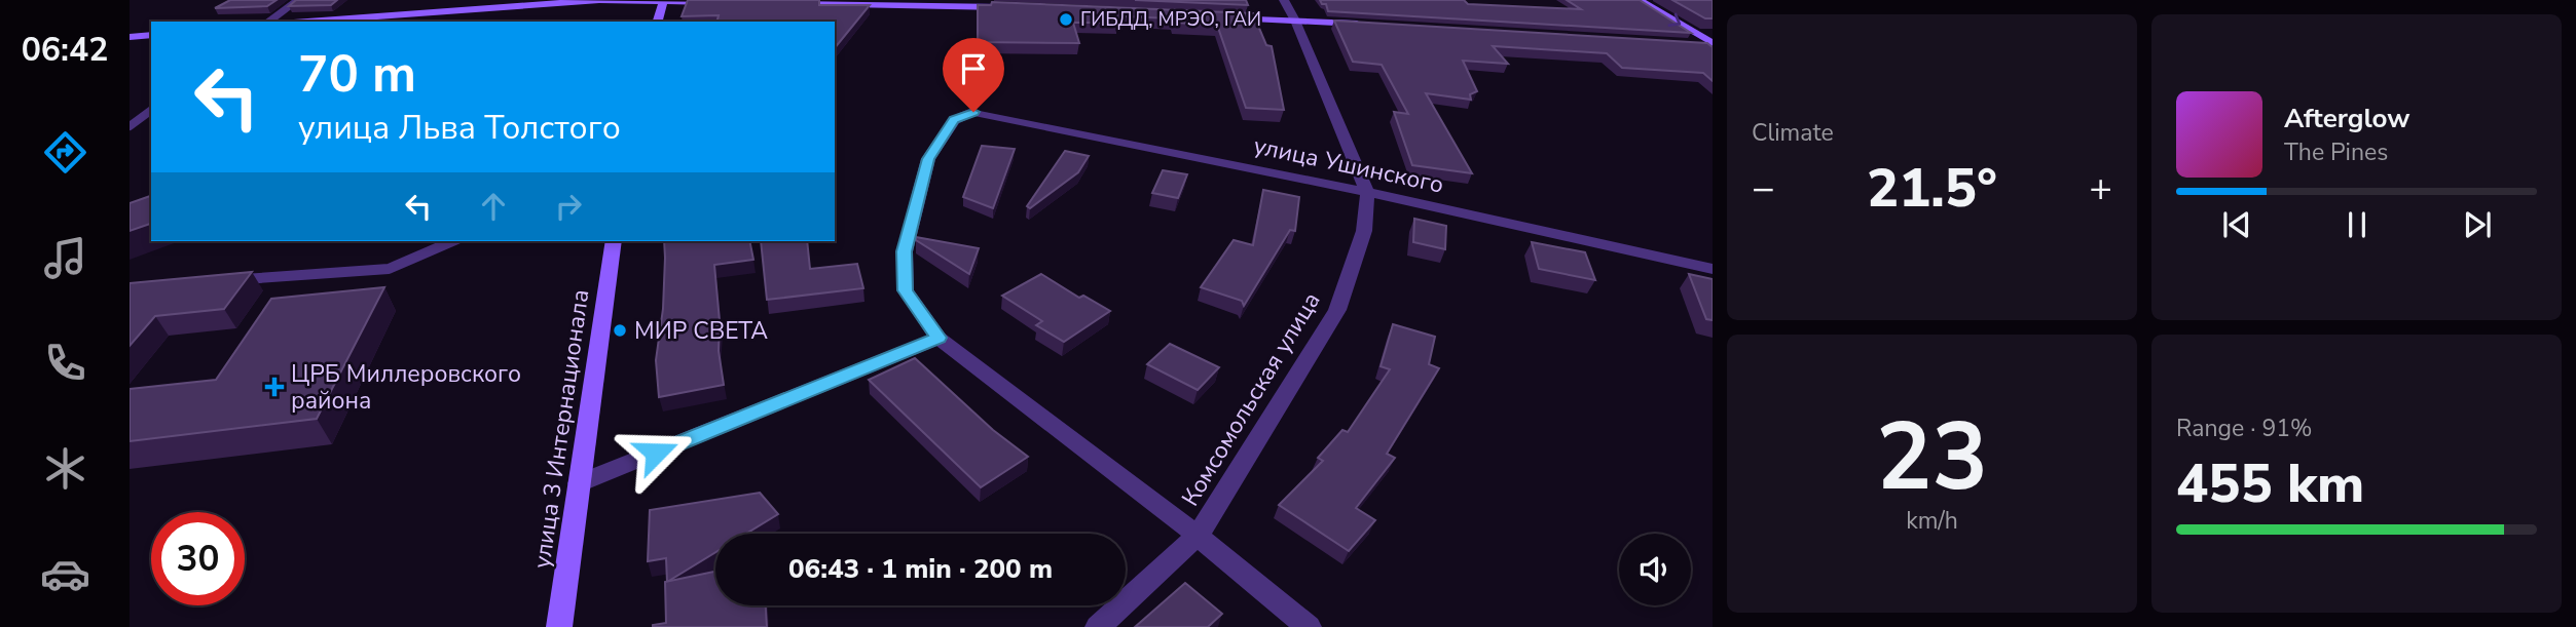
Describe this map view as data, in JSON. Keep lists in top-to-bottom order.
{
  "streets": {
    "street": ["улица Ушинского", "Комсомольская улица", "улица 3 Интернационала"]
  },
  "crossings": [
    ["улица Ушинского", "Комсомольская улица"]
  ],
  "places": {
    "other": ["ГИБДД, МРЭО, ГАИ", "МИР СВЕТА"],
    "health": ["ЦРБ Миллеровского района"]
  },
  "page": {
    "tabs": "06:42",
    "tile": [
      "Climate",
      ["23", "km/h"],
      ["Range · 91%", "455 km"]
    ],
    "turn": ["70 m", "улица Льва Толстого"],
    "song": ["Afterglow", "The Pines"],
    "heat": ["−", "21.5°", "+"],
    "limit": "30",
    "trip": "06:43 · 1 min · 200 m"
  }
}
